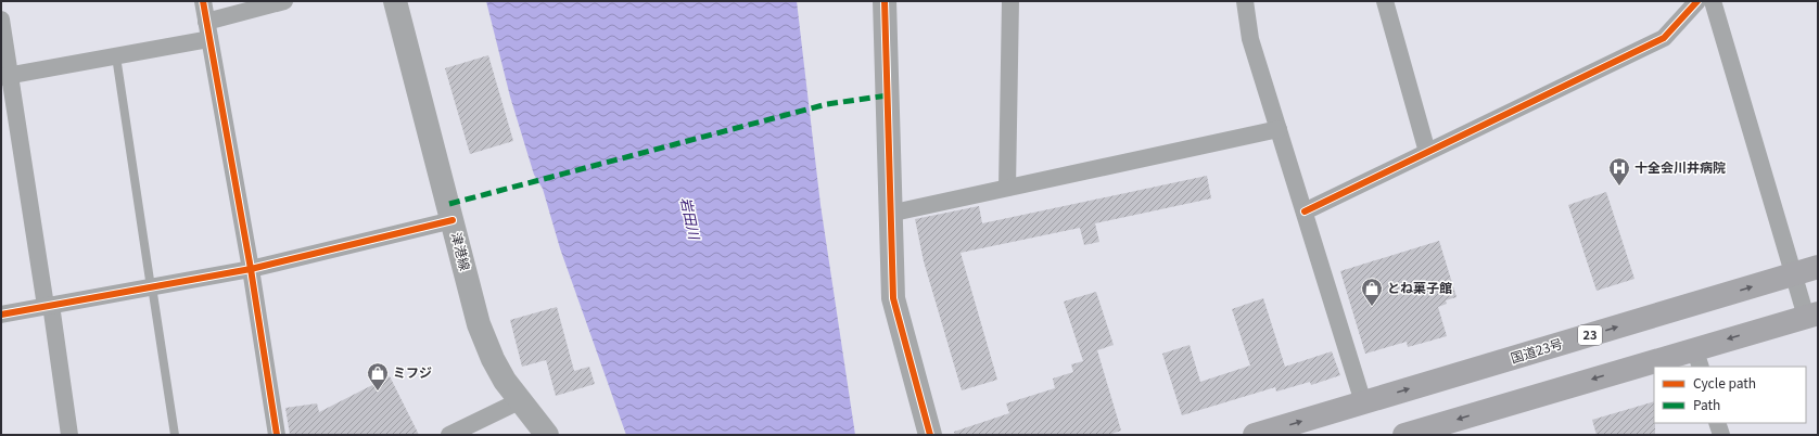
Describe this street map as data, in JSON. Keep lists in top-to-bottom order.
{
  "streets": {
    "highway": ["23", "国道23号"],
    "main road": ["津港線"]
  },
  "water": ["岩田川"],
  "places": {
    "hospital": ["十全会川井病院"],
    "shop": ["とね菓子館", "ミフジ"]
  },
  "legend": ["Cycle path", "Path"]
}
